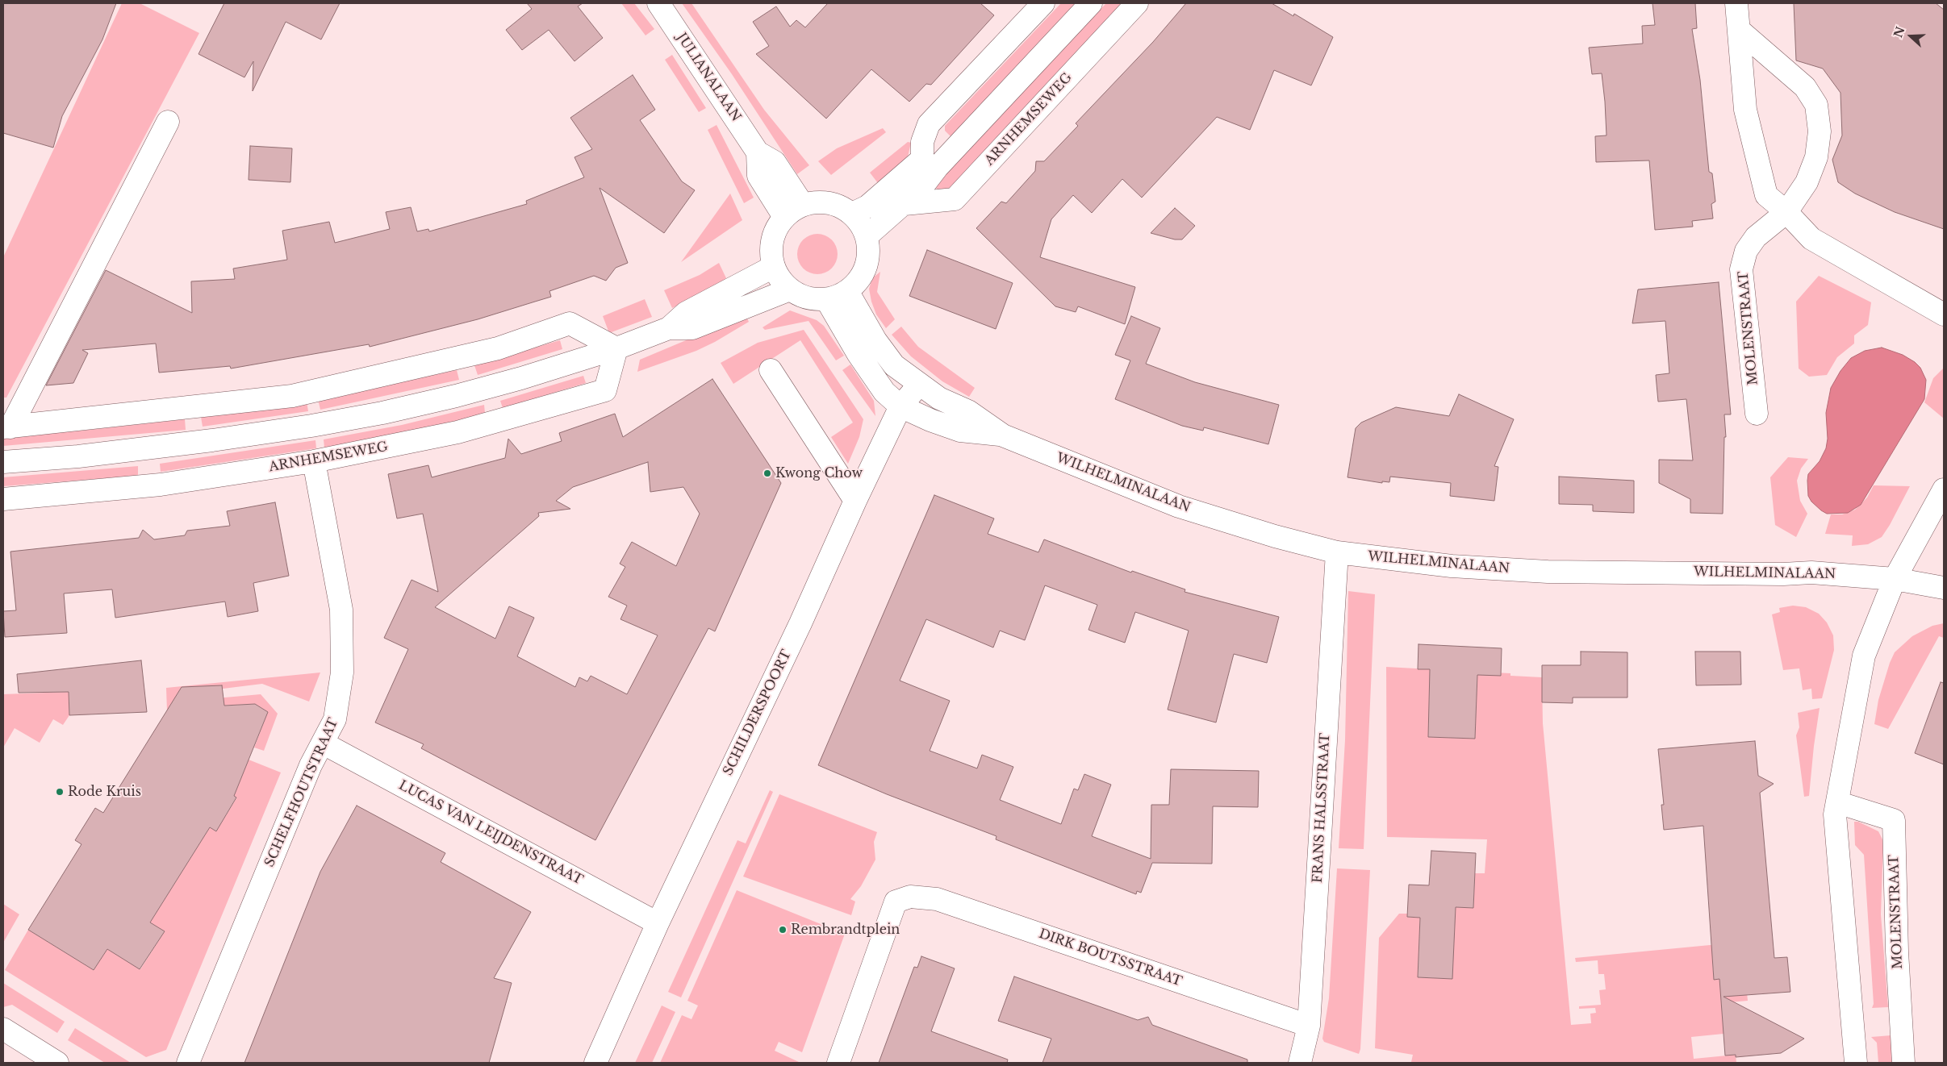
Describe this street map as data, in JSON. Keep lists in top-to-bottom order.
{
  "streets": {
    "street": [
      "JULIANALAAN",
      "ARNHEMSEWEG",
      "MOLENSTRAAT",
      "WILHELMINALAAN",
      "SCHILDERSPOORT",
      "SCHELFHOUTSTRAAT",
      "FRANS HALSSTRAAT",
      "LUCAS VAN LEIJDENSTRAAT",
      "DIRK BOUTSSTRAAT"
    ]
  },
  "crossings": [
    ["JULIANALAAN", "WILHELMINALAAN"],
    ["ARNHEMSEWEG", "SCHELFHOUTSTRAAT"],
    ["WILHELMINALAAN", "SCHILDERSPOORT"],
    ["WILHELMINALAAN", "FRANS HALSSTRAAT"],
    ["SCHILDERSPOORT", "LUCAS VAN LEIJDENSTRAAT"],
    ["SCHELFHOUTSTRAAT", "LUCAS VAN LEIJDENSTRAAT"],
    ["FRANS HALSSTRAAT", "DIRK BOUTSSTRAAT"]
  ],
  "places": ["Kwong Chow", "Rode Kruis", "Rembrandtplein"],
  "north": "left"
}
